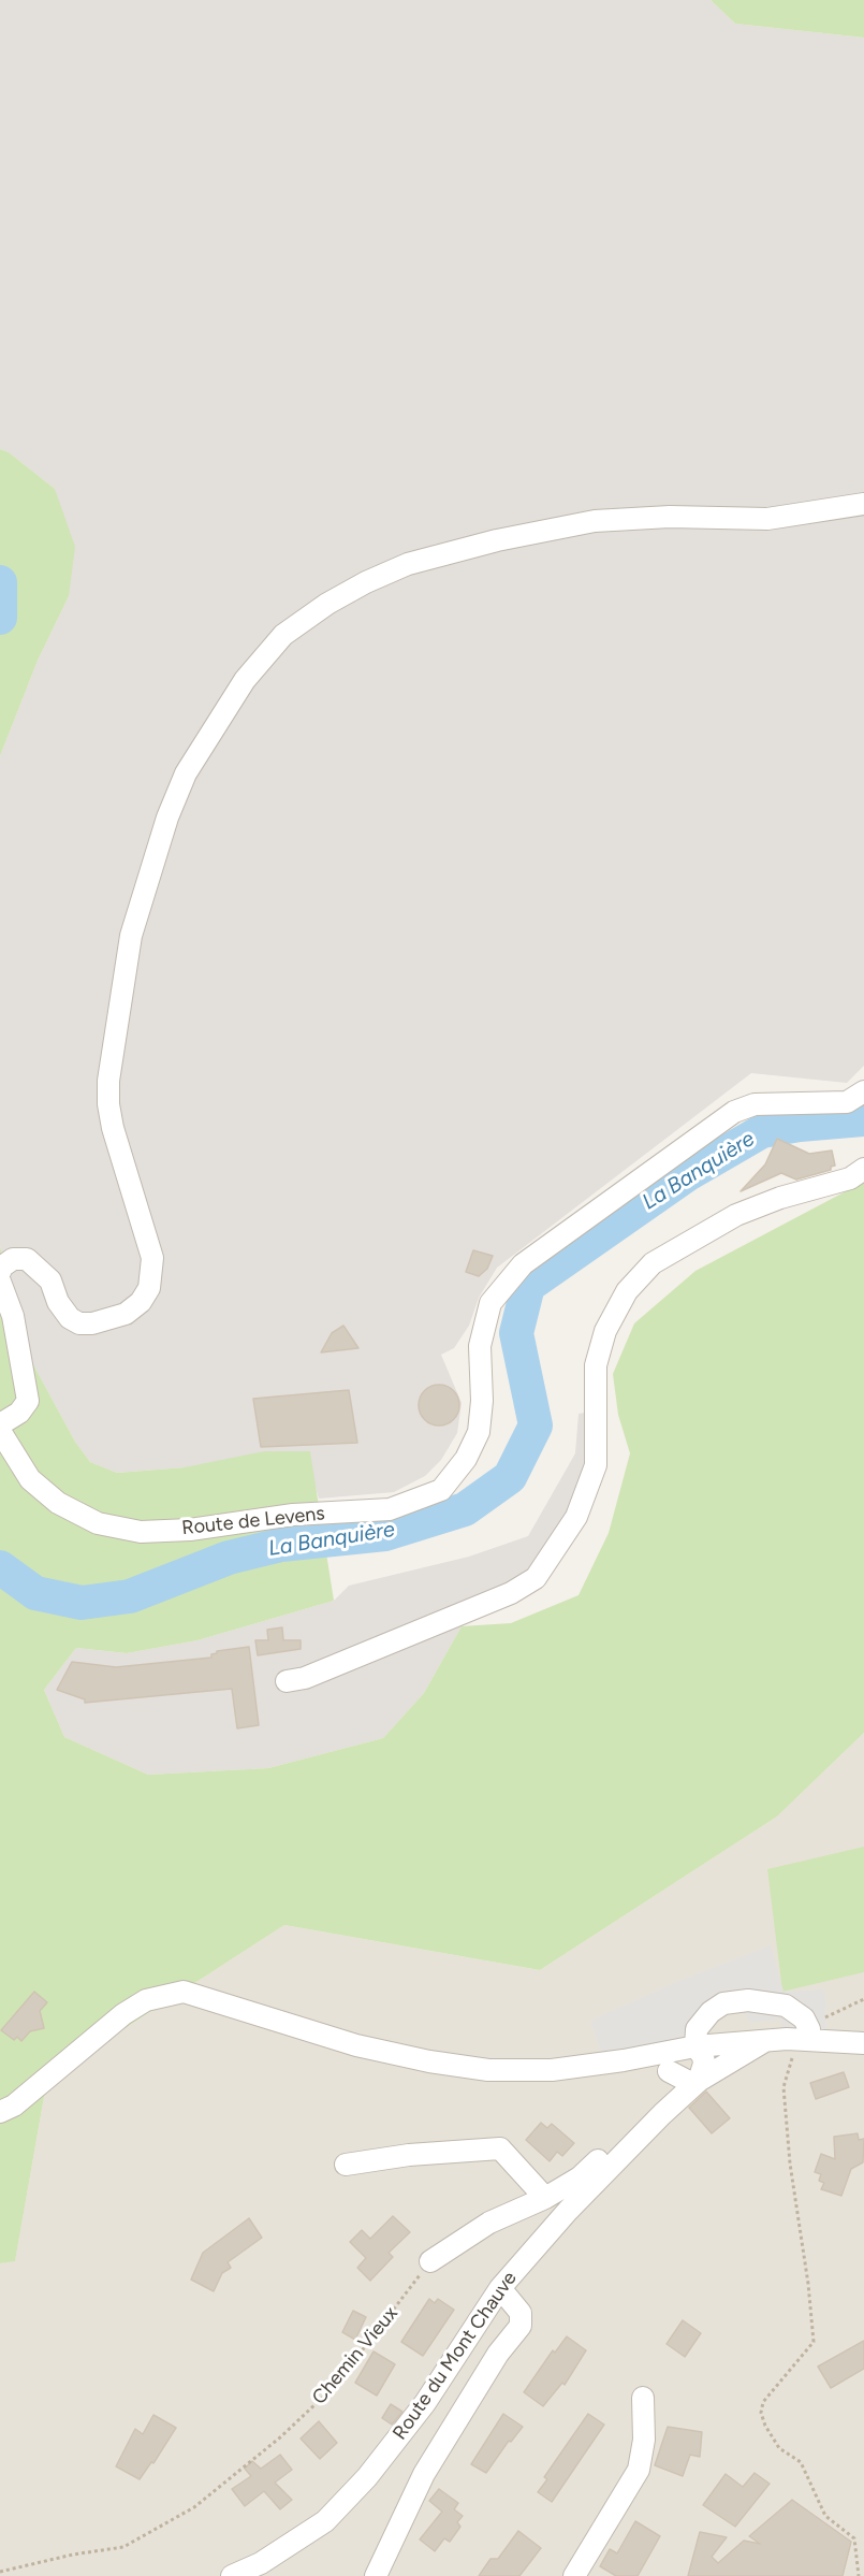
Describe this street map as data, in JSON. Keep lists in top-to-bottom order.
{
  "streets": {
    "street": ["Route de Levens", "Route du Mont Chauve"],
    "path": ["Chemin Vieux"]
  },
  "water": ["La Banquière"]
}
